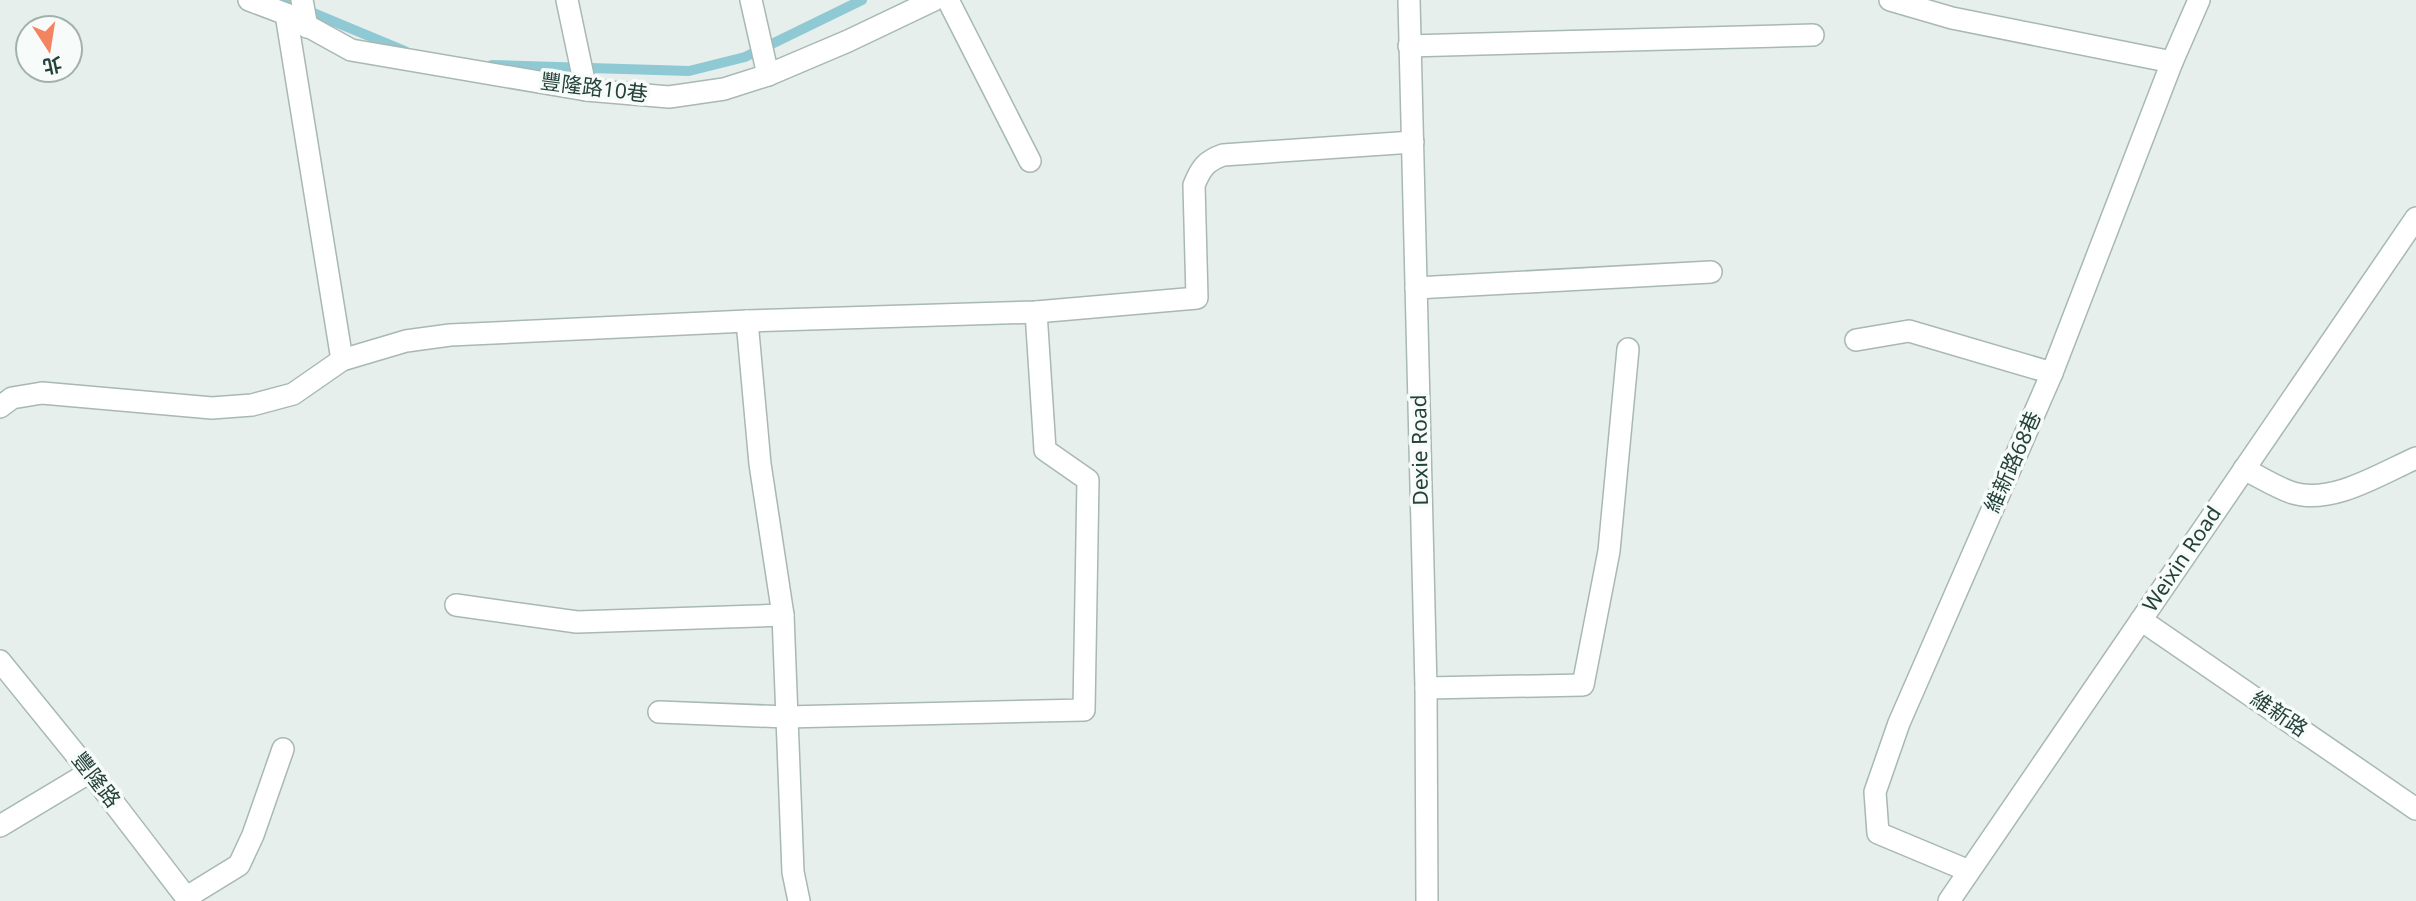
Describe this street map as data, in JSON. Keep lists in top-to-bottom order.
{
  "streets": {
    "street": [
      "豐隆路10巷",
      "Dexie Road",
      "維新路68巷",
      "Weixin Road",
      "維新路",
      "豐隆路"
    ]
  },
  "crossings": [
    ["維新路68巷", "Weixin Road"],
    ["Weixin Road", "維新路"]
  ],
  "north": "bottom"
}
